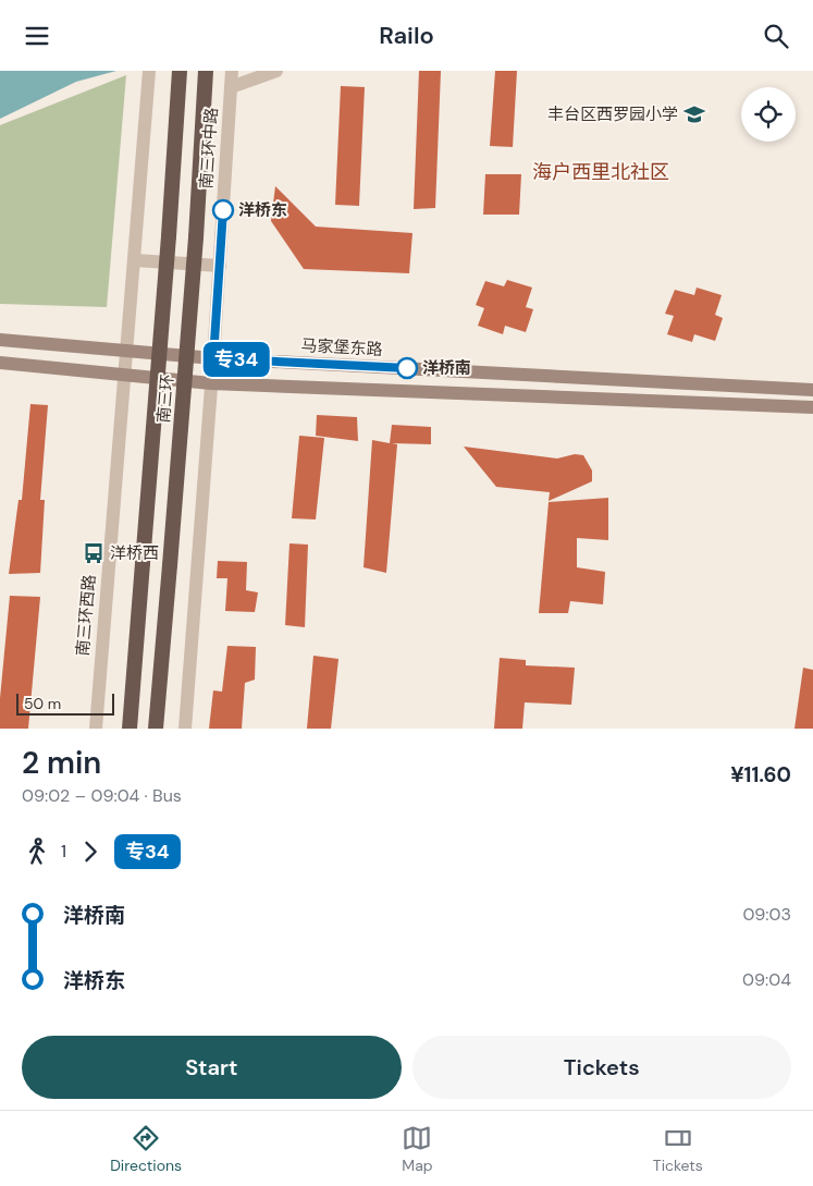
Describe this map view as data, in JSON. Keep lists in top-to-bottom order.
{
  "streets": {
    "highway": ["南三环"],
    "main road": ["马家堡东路"],
    "street": ["南三环中路", "南三环西路"]
  },
  "crossings": [
    ["南三环中路", "马家堡东路"],
    ["马家堡东路", "南三环西路"]
  ],
  "districts": ["海户西里北社区"],
  "places": {
    "school or university": ["丰台区西罗园小学"],
    "other": ["洋桥东", "洋桥南"],
    "bus stop": ["洋桥西"]
  },
  "lines": ["bus line 专34"],
  "scale_bar": "50 m",
  "page": {
    "header": "Railo",
    "on_map": "专34",
    "scale": "50 m",
    "heading": ["2 min", "09:02 – 09:04 · Bus", "¥11.60"],
    "legs": ["1", "专34"],
    "list": [
      {
        "name": "洋桥南",
        "value": "09:03"
      },
      {
        "name": "洋桥东",
        "value": "09:04"
      }
    ],
    "buttons": ["Start", "Tickets"],
    "tabs": ["Directions", "Map", "Tickets"]
  }
}
